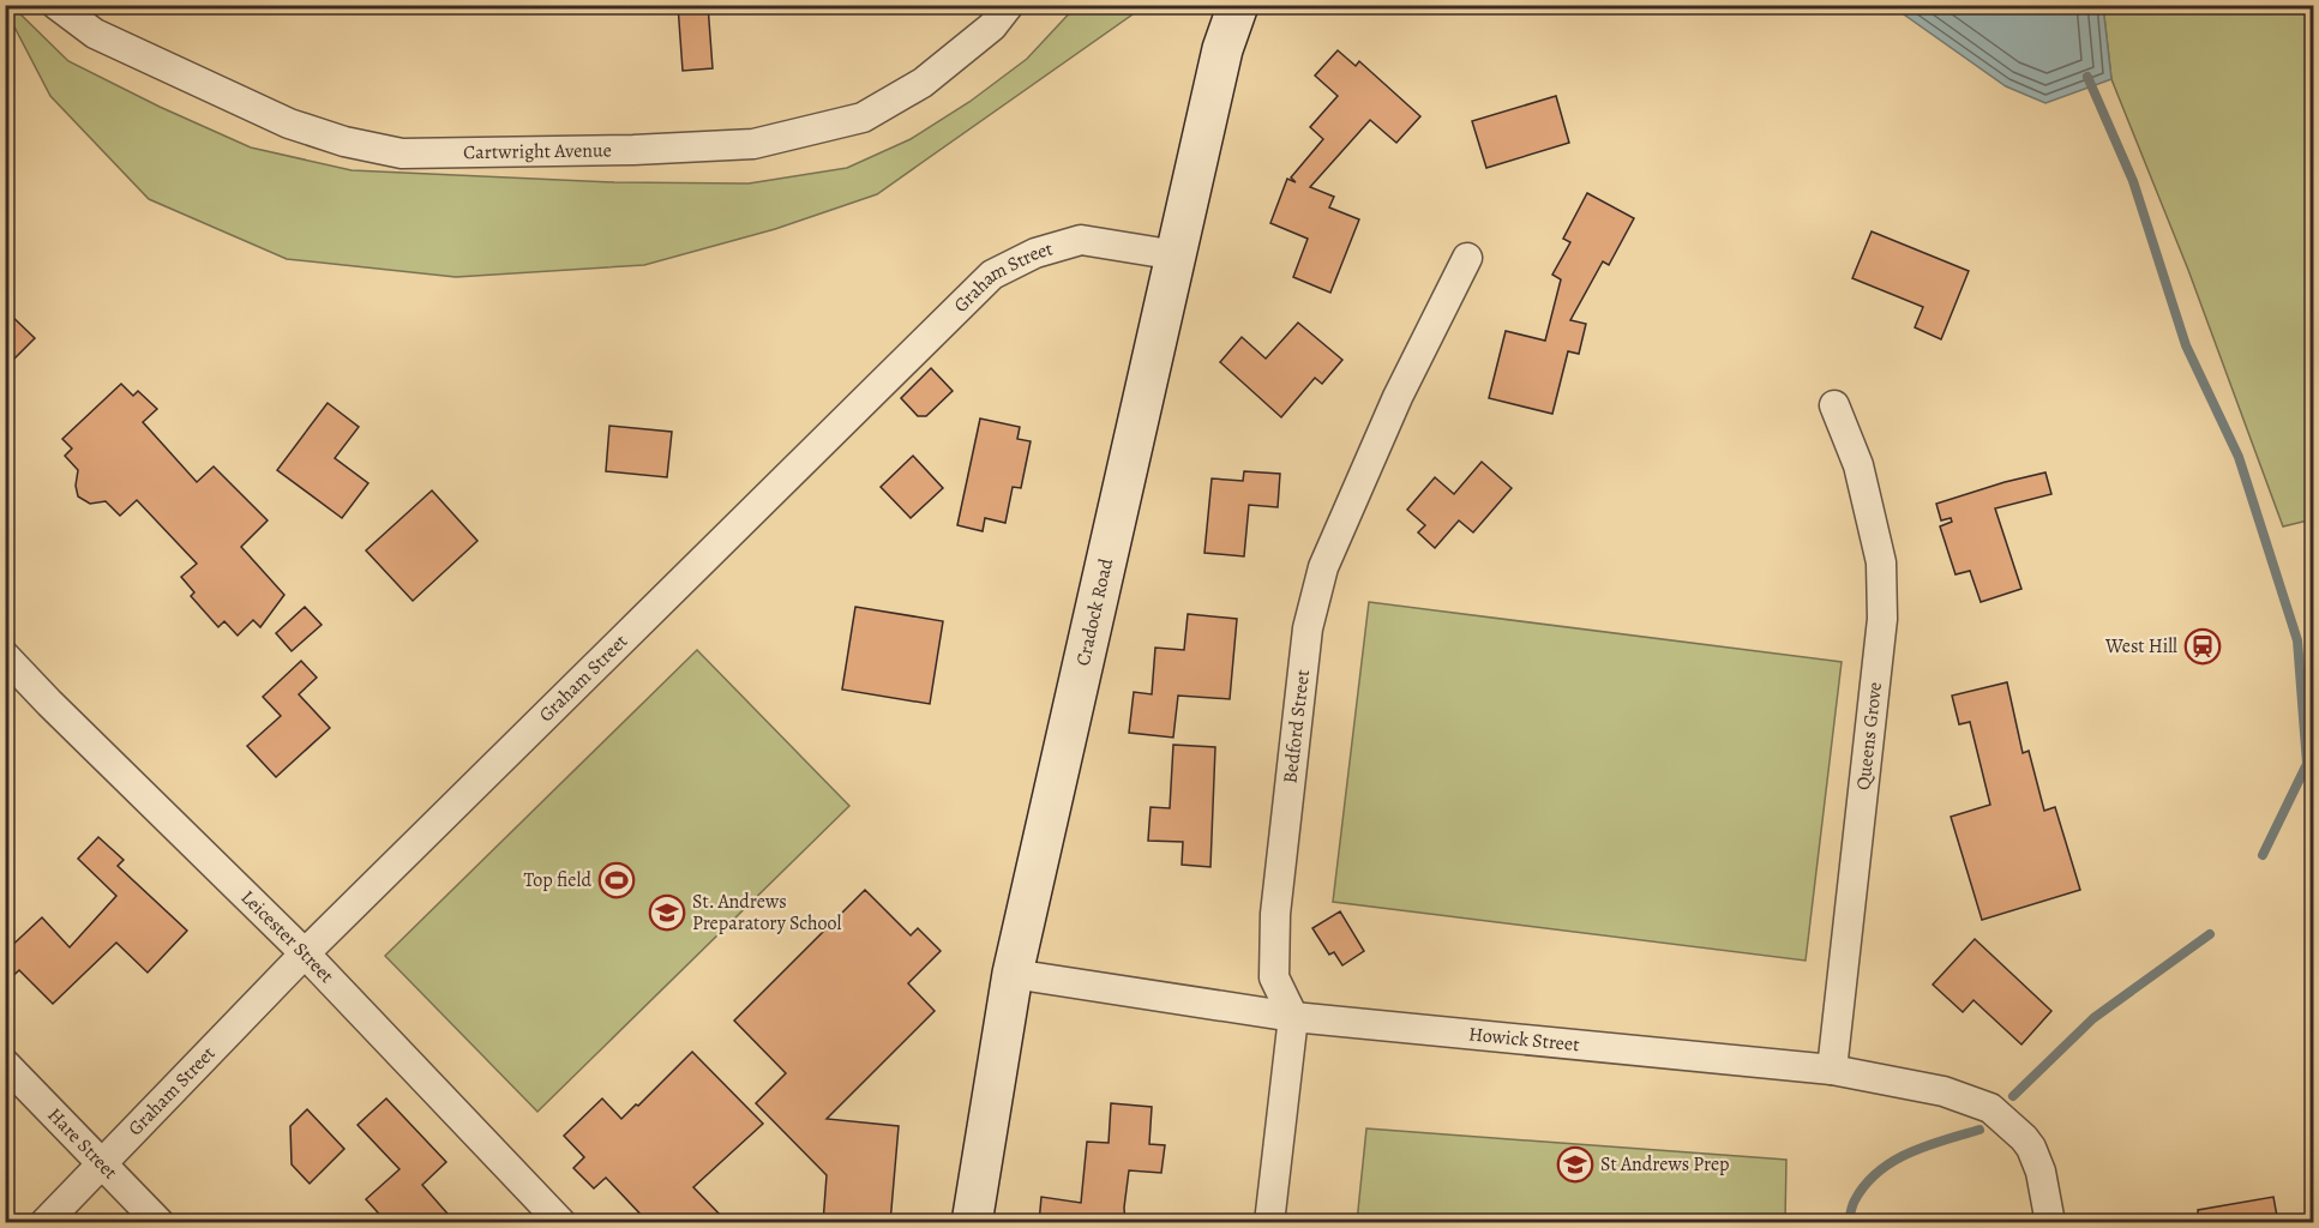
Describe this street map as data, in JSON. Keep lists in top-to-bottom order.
{
  "streets": {
    "main road": ["Cradock Road"],
    "street": [
      "Cartwright Avenue",
      "Graham Street",
      "Bedford Street",
      "Queens Grove",
      "Leicester Street",
      "Howick Street",
      "Hare Street"
    ]
  },
  "crossings": [
    ["Graham Street", "Cradock Road"],
    ["Graham Street", "Leicester Street"],
    ["Graham Street", "Hare Street"],
    ["Cradock Road", "Howick Street"],
    ["Bedford Street", "Howick Street"],
    ["Queens Grove", "Howick Street"]
  ],
  "places": {
    "station": ["West Hill"],
    "sports": ["Top field"],
    "school or university": ["St. Andrews Preparatory School", "St Andrews Prep"]
  }
}
